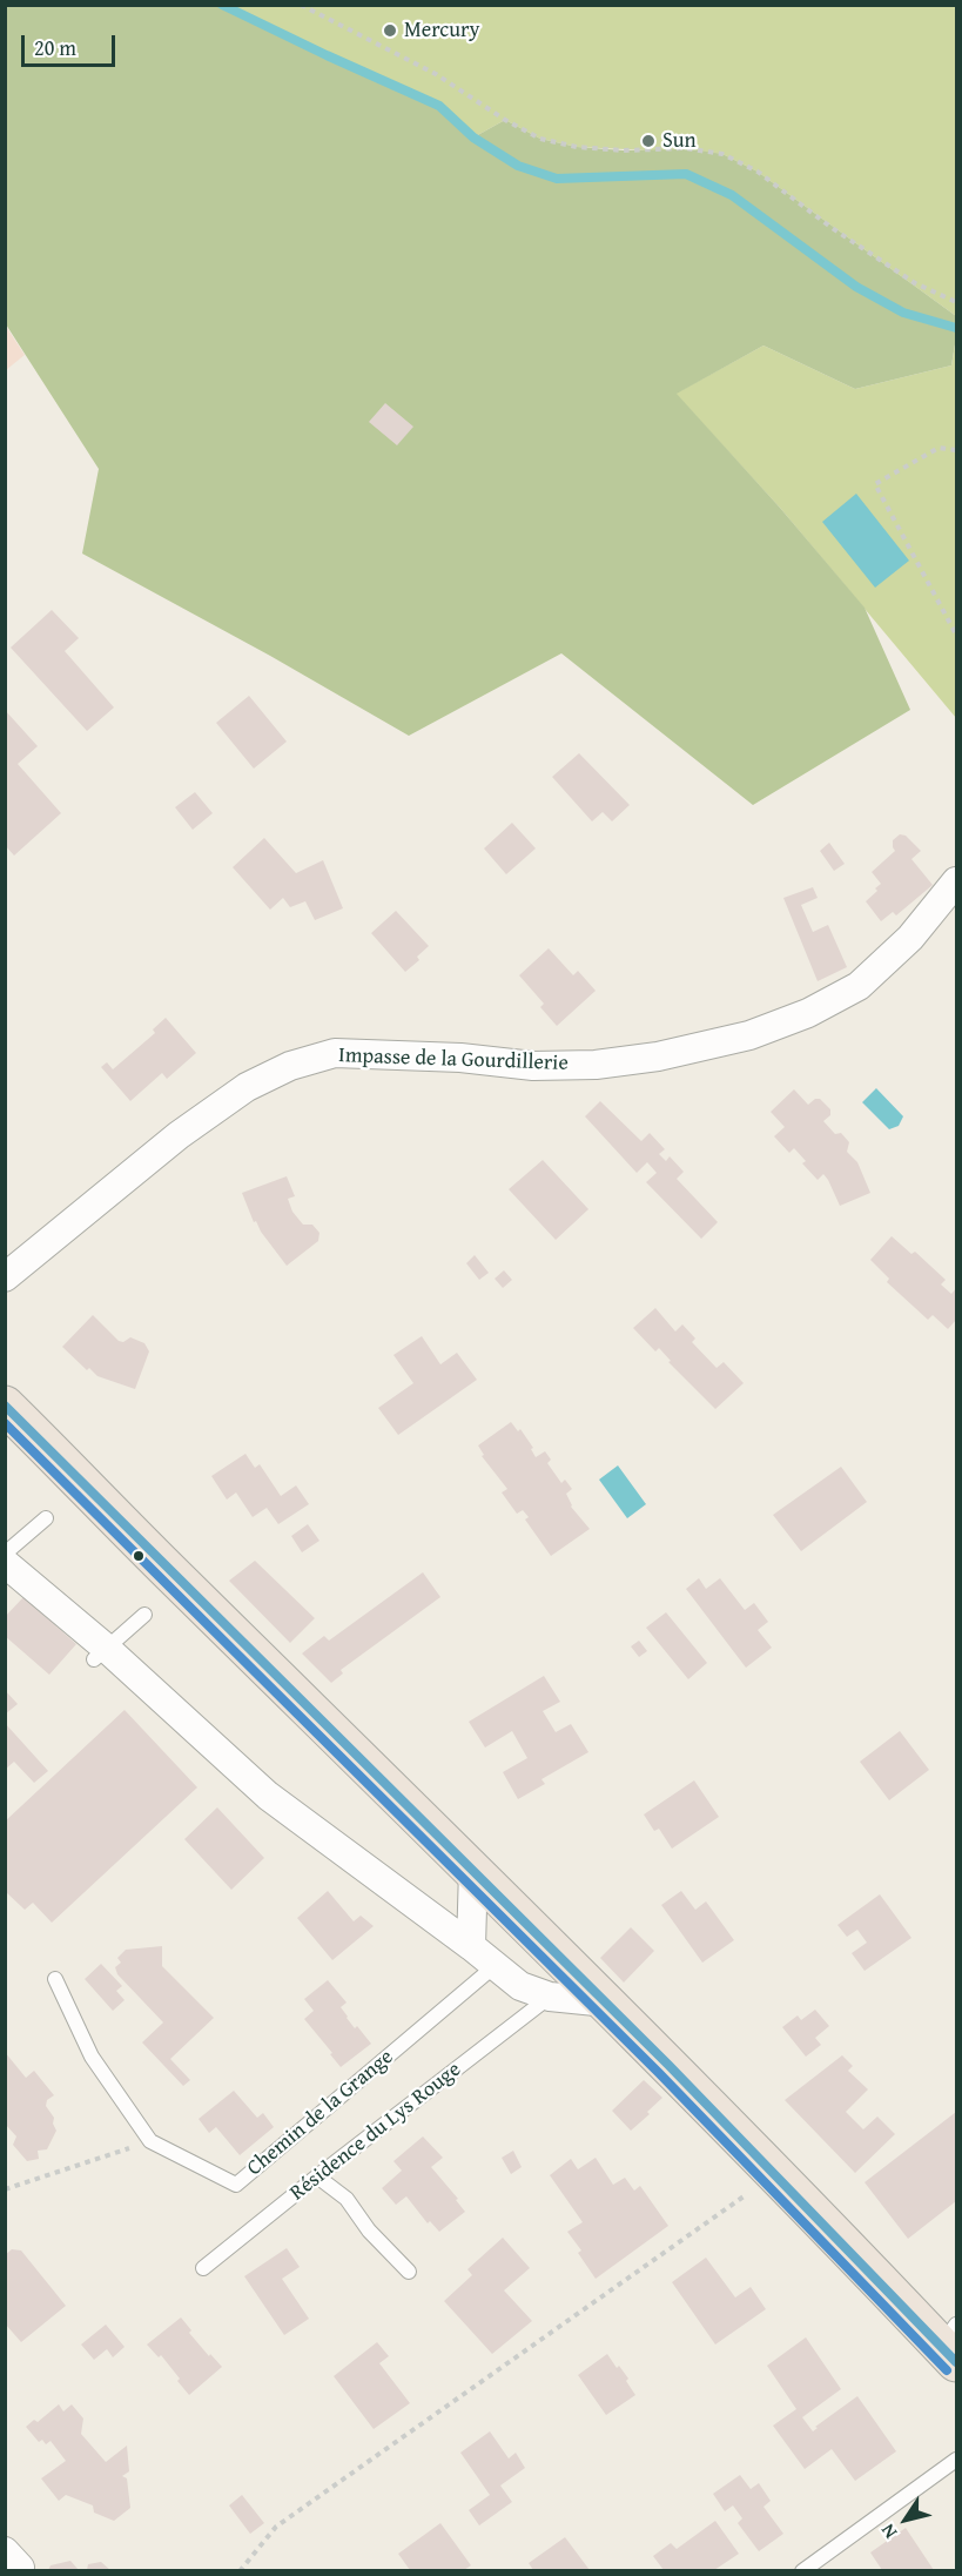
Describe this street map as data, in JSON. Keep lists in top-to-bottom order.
{
  "streets": {
    "street": ["Impasse de la Gourdillerie"],
    "lane": ["Chemin de la Grange", "Résidence du Lys Rouge"]
  },
  "places": ["Mercury", "Sun"],
  "scale_bar": "20 m",
  "north": "bottom left"
}
